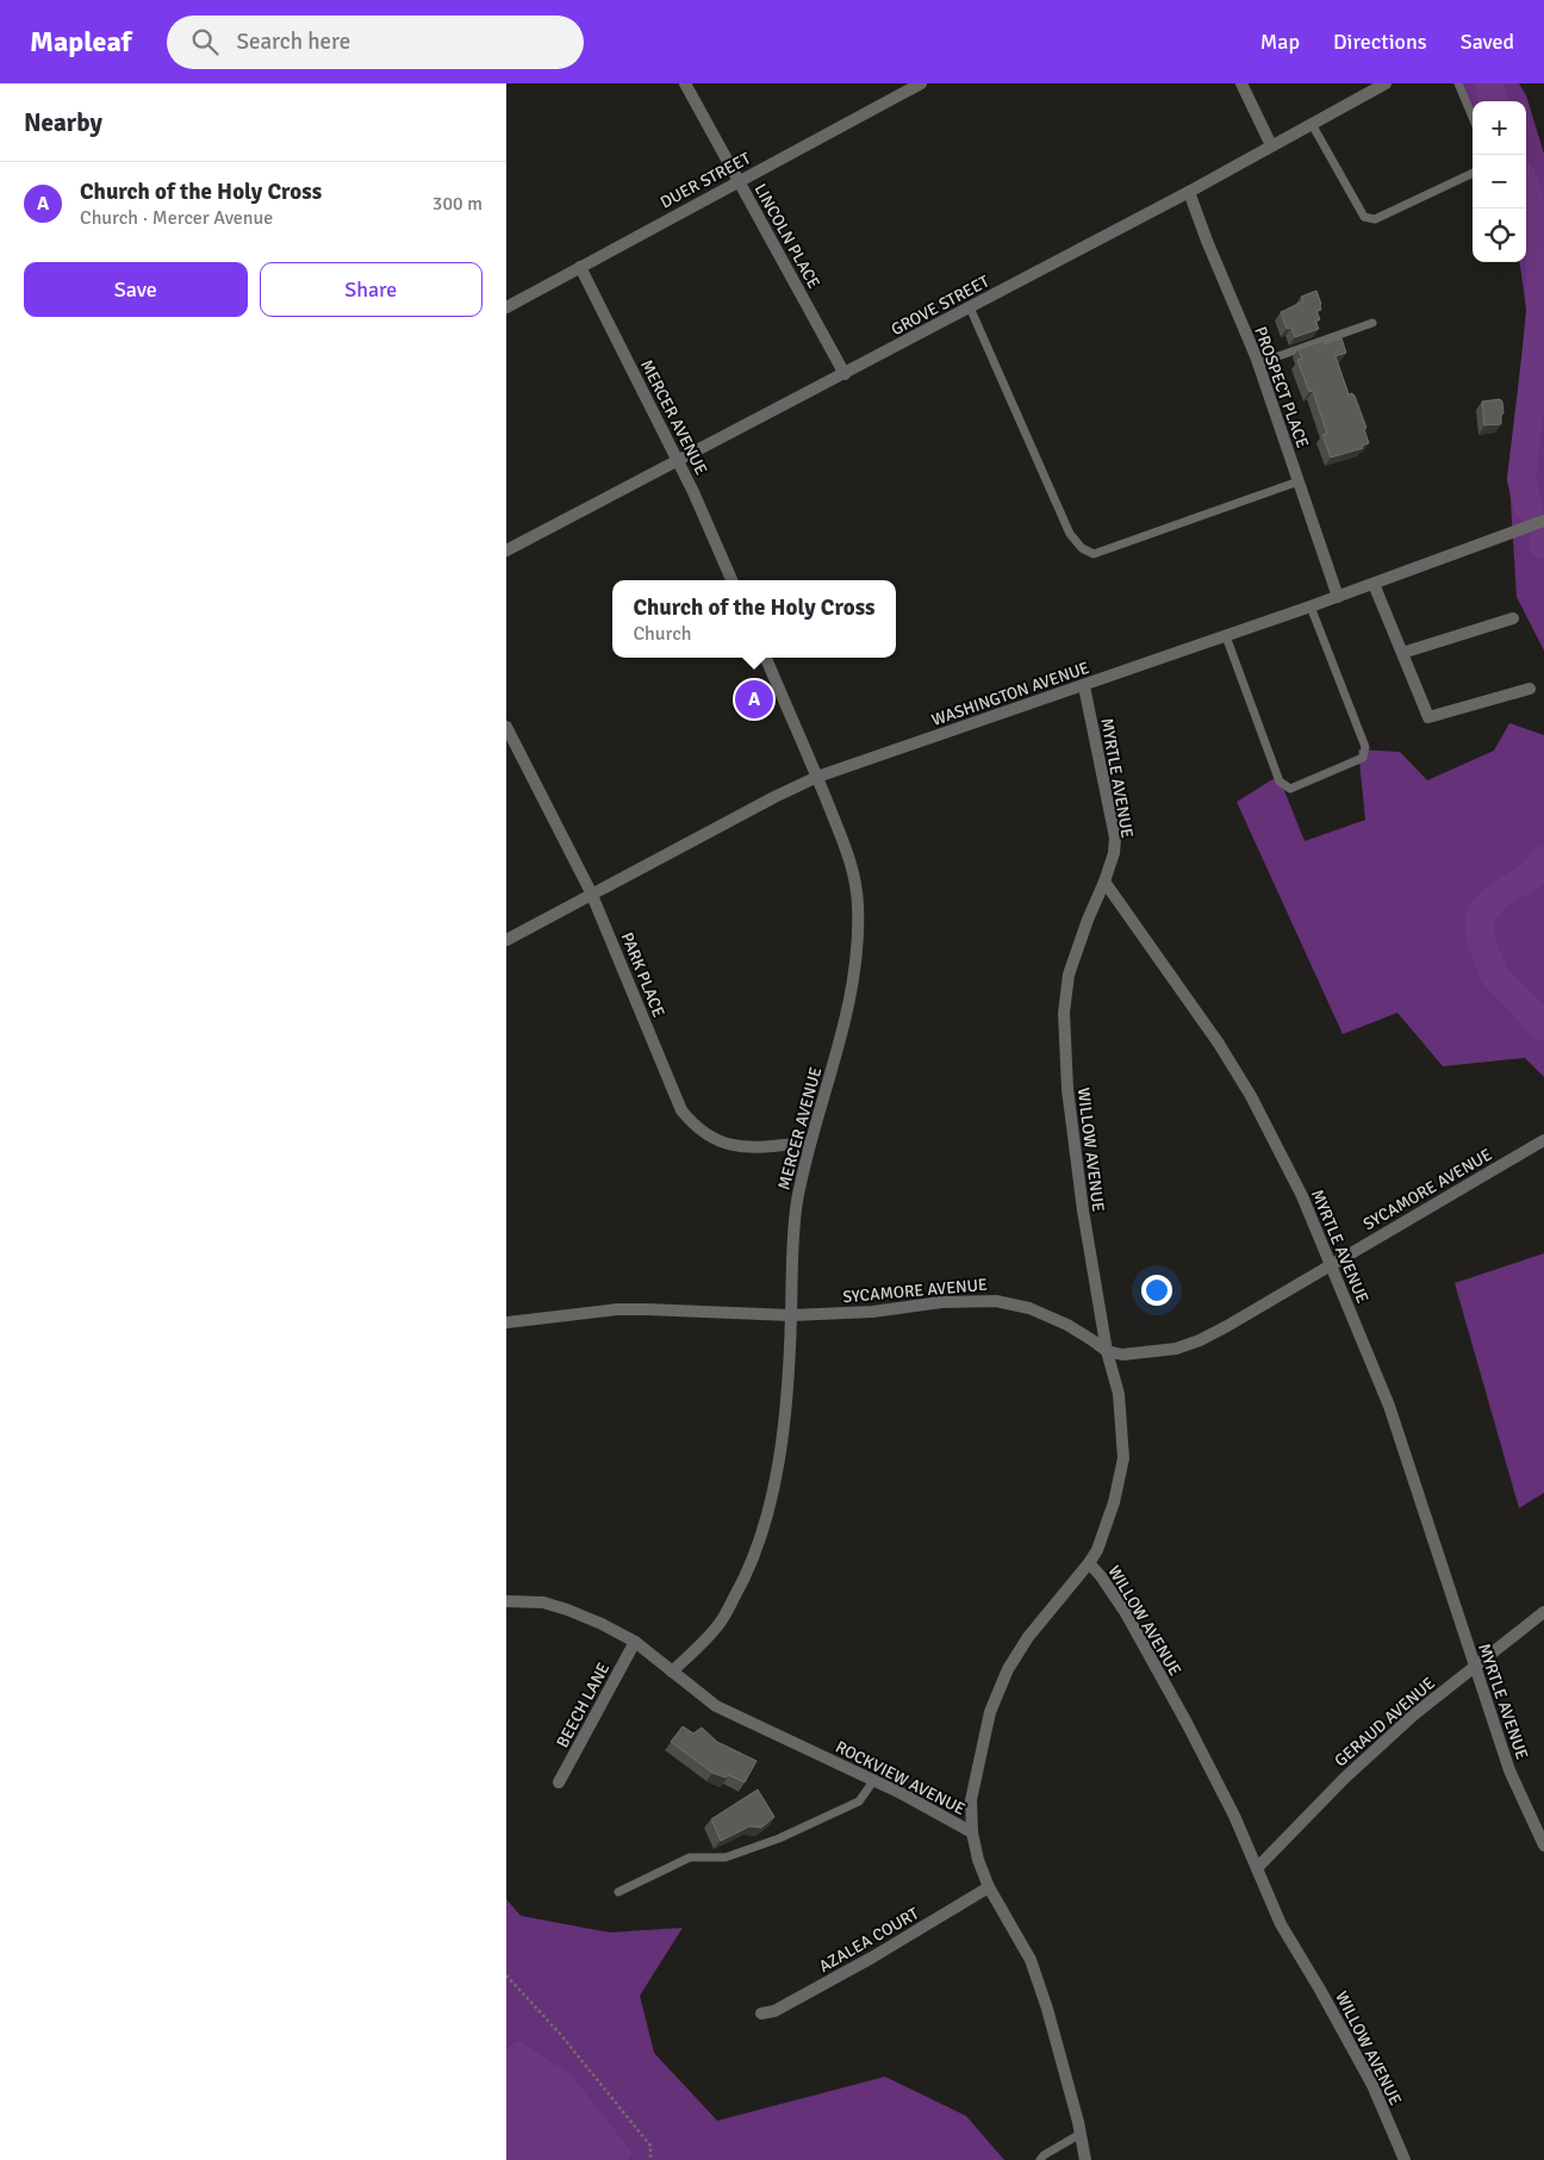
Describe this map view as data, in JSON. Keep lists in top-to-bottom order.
{
  "streets": {
    "street": [
      "DUER STREET",
      "LINCOLN PLACE",
      "GROVE STREET",
      "PROSPECT PLACE",
      "MERCER AVENUE",
      "WASHINGTON AVENUE",
      "MYRTLE AVENUE",
      "PARK PLACE",
      "WILLOW AVENUE",
      "SYCAMORE AVENUE",
      "BEECH LANE",
      "GERAUD AVENUE",
      "ROCKVIEW AVENUE",
      "AZALEA COURT"
    ]
  },
  "crossings": [
    ["DUER STREET", "LINCOLN PLACE"],
    ["DUER STREET", "MERCER AVENUE"],
    ["LINCOLN PLACE", "GROVE STREET"],
    ["GROVE STREET", "PROSPECT PLACE"],
    ["GROVE STREET", "MERCER AVENUE"],
    ["PROSPECT PLACE", "WASHINGTON AVENUE"],
    ["MERCER AVENUE", "WASHINGTON AVENUE"],
    ["MERCER AVENUE", "PARK PLACE"],
    ["MERCER AVENUE", "SYCAMORE AVENUE"],
    ["MERCER AVENUE", "ROCKVIEW AVENUE"],
    ["WASHINGTON AVENUE", "MYRTLE AVENUE"],
    ["WASHINGTON AVENUE", "PARK PLACE"],
    ["MYRTLE AVENUE", "WILLOW AVENUE"],
    ["MYRTLE AVENUE", "SYCAMORE AVENUE"],
    ["MYRTLE AVENUE", "GERAUD AVENUE"],
    ["WILLOW AVENUE", "SYCAMORE AVENUE"],
    ["WILLOW AVENUE", "GERAUD AVENUE"],
    ["BEECH LANE", "ROCKVIEW AVENUE"],
    ["ROCKVIEW AVENUE", "AZALEA COURT"]
  ],
  "page": {
    "header": "Mapleaf",
    "search": "Search here",
    "nav": ["Map", "Directions", "Saved"],
    "heading": "Nearby",
    "map_buttons": ["+", "−"],
    "list": [
      {
        "mark": "A",
        "name": "Church of the Holy Cross",
        "note": "Church · Mercer Avenue",
        "value": "300 m"
      }
    ],
    "buttons": ["Save", "Share"],
    "popup": ["Church of the Holy Cross", "Church"],
    "pins": "A"
  }
}
